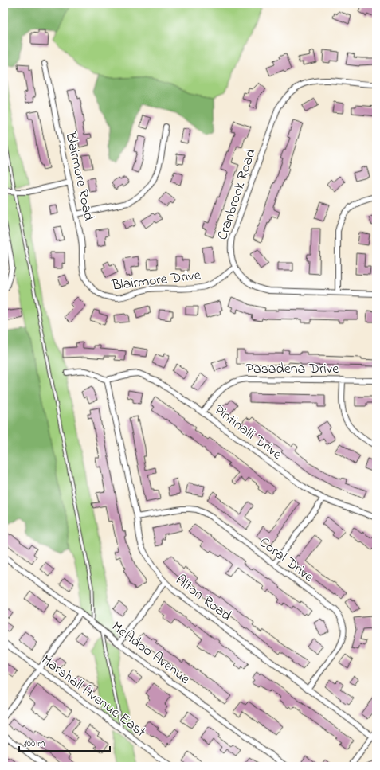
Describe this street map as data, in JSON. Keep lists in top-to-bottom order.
{
  "streets": {
    "street": [
      "Blairmore Road",
      "Cranbrook Road",
      "Blairmore Drive",
      "Pasadena Drive",
      "Pintinalli Drive",
      "Coral Drive",
      "Alton Road",
      "McAdoo Avenue",
      "Marshall Avenue East"
    ]
  },
  "crossings": [
    ["Blairmore Road", "Blairmore Drive"],
    ["Cranbrook Road", "Blairmore Drive"],
    ["Pasadena Drive", "Pintinalli Drive"],
    ["Pintinalli Drive", "Alton Road"],
    ["Coral Drive", "Alton Road"]
  ],
  "scale_bar": "100 m"
}
